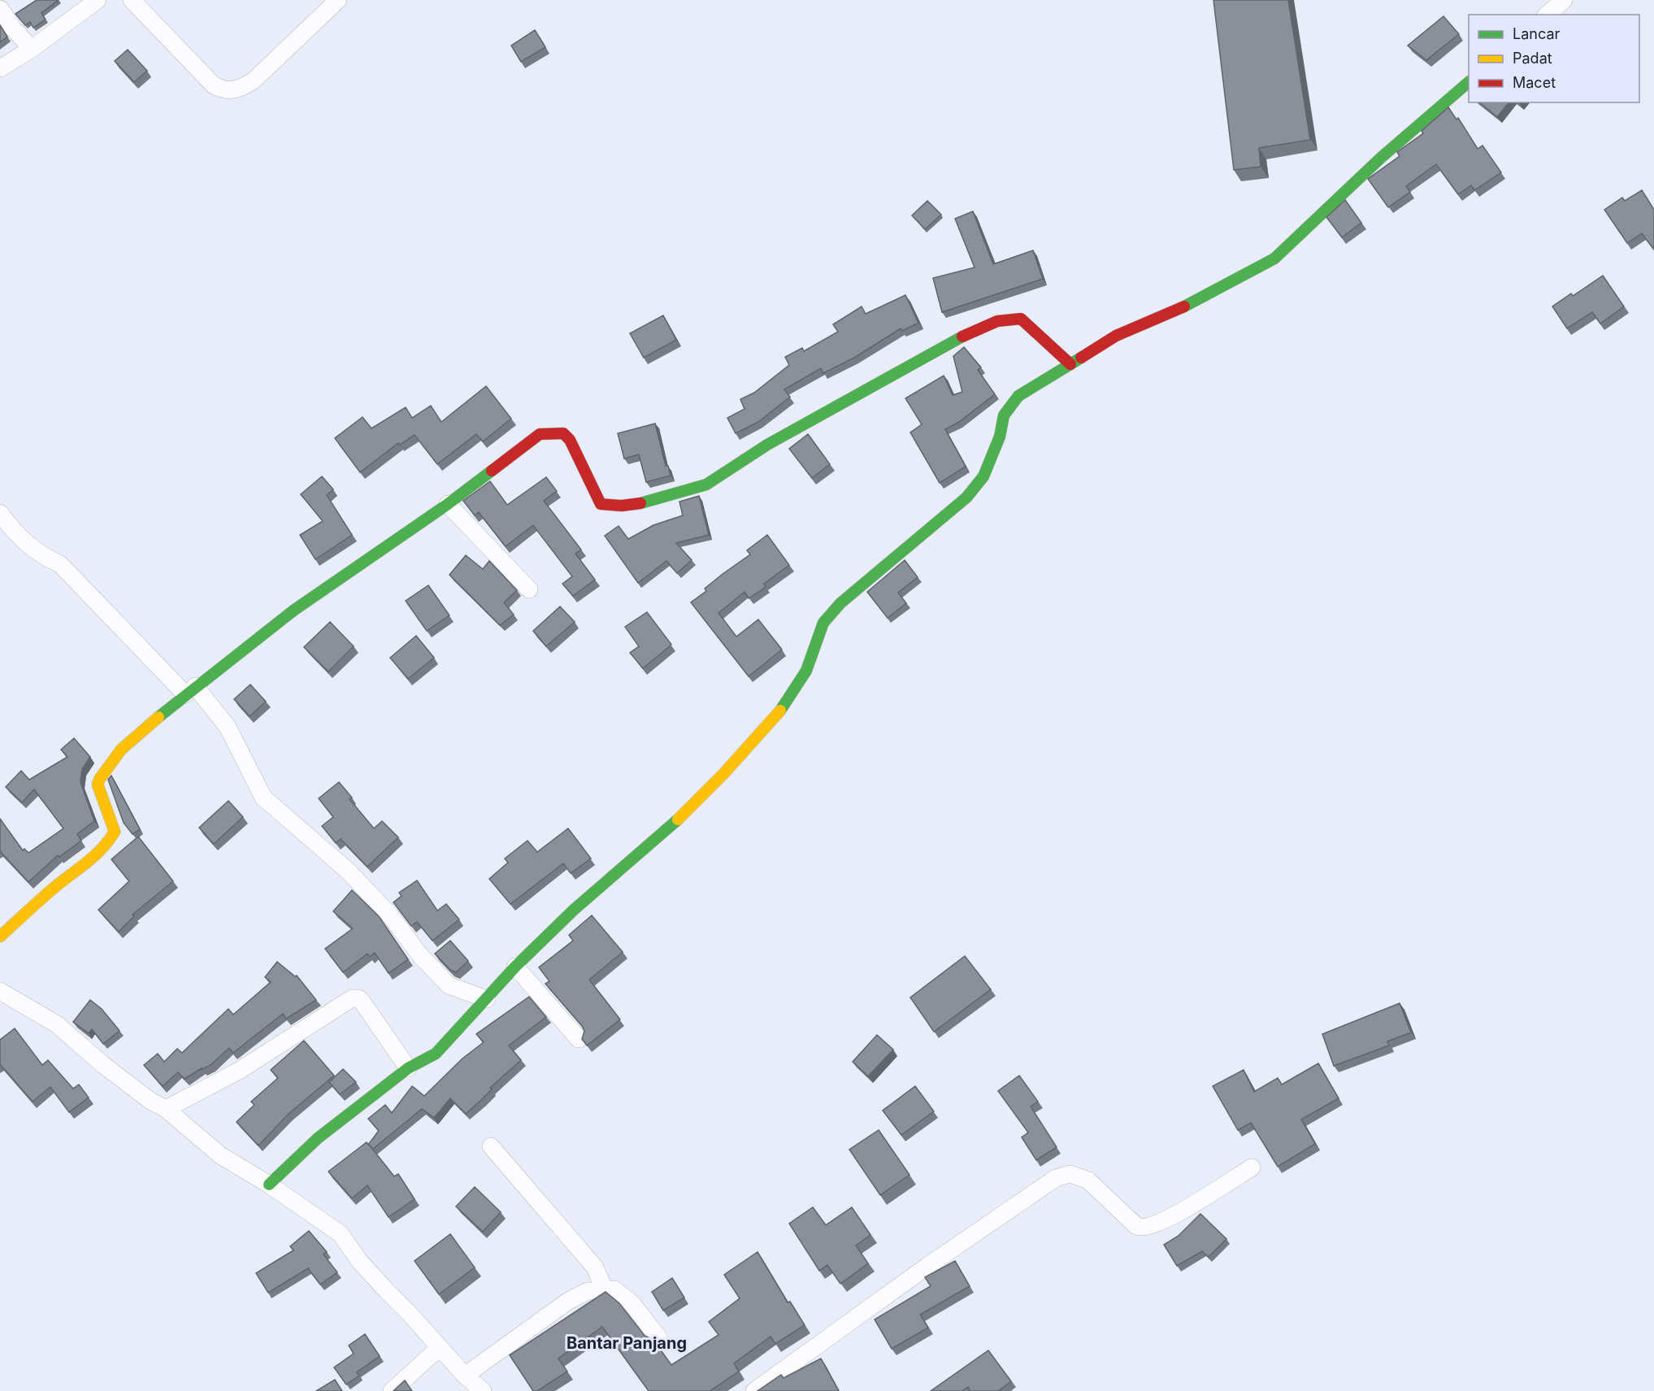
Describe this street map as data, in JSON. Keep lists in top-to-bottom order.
{
  "districts": ["Bantar Panjang"],
  "legend": ["Lancar", "Padat", "Macet"]
}
